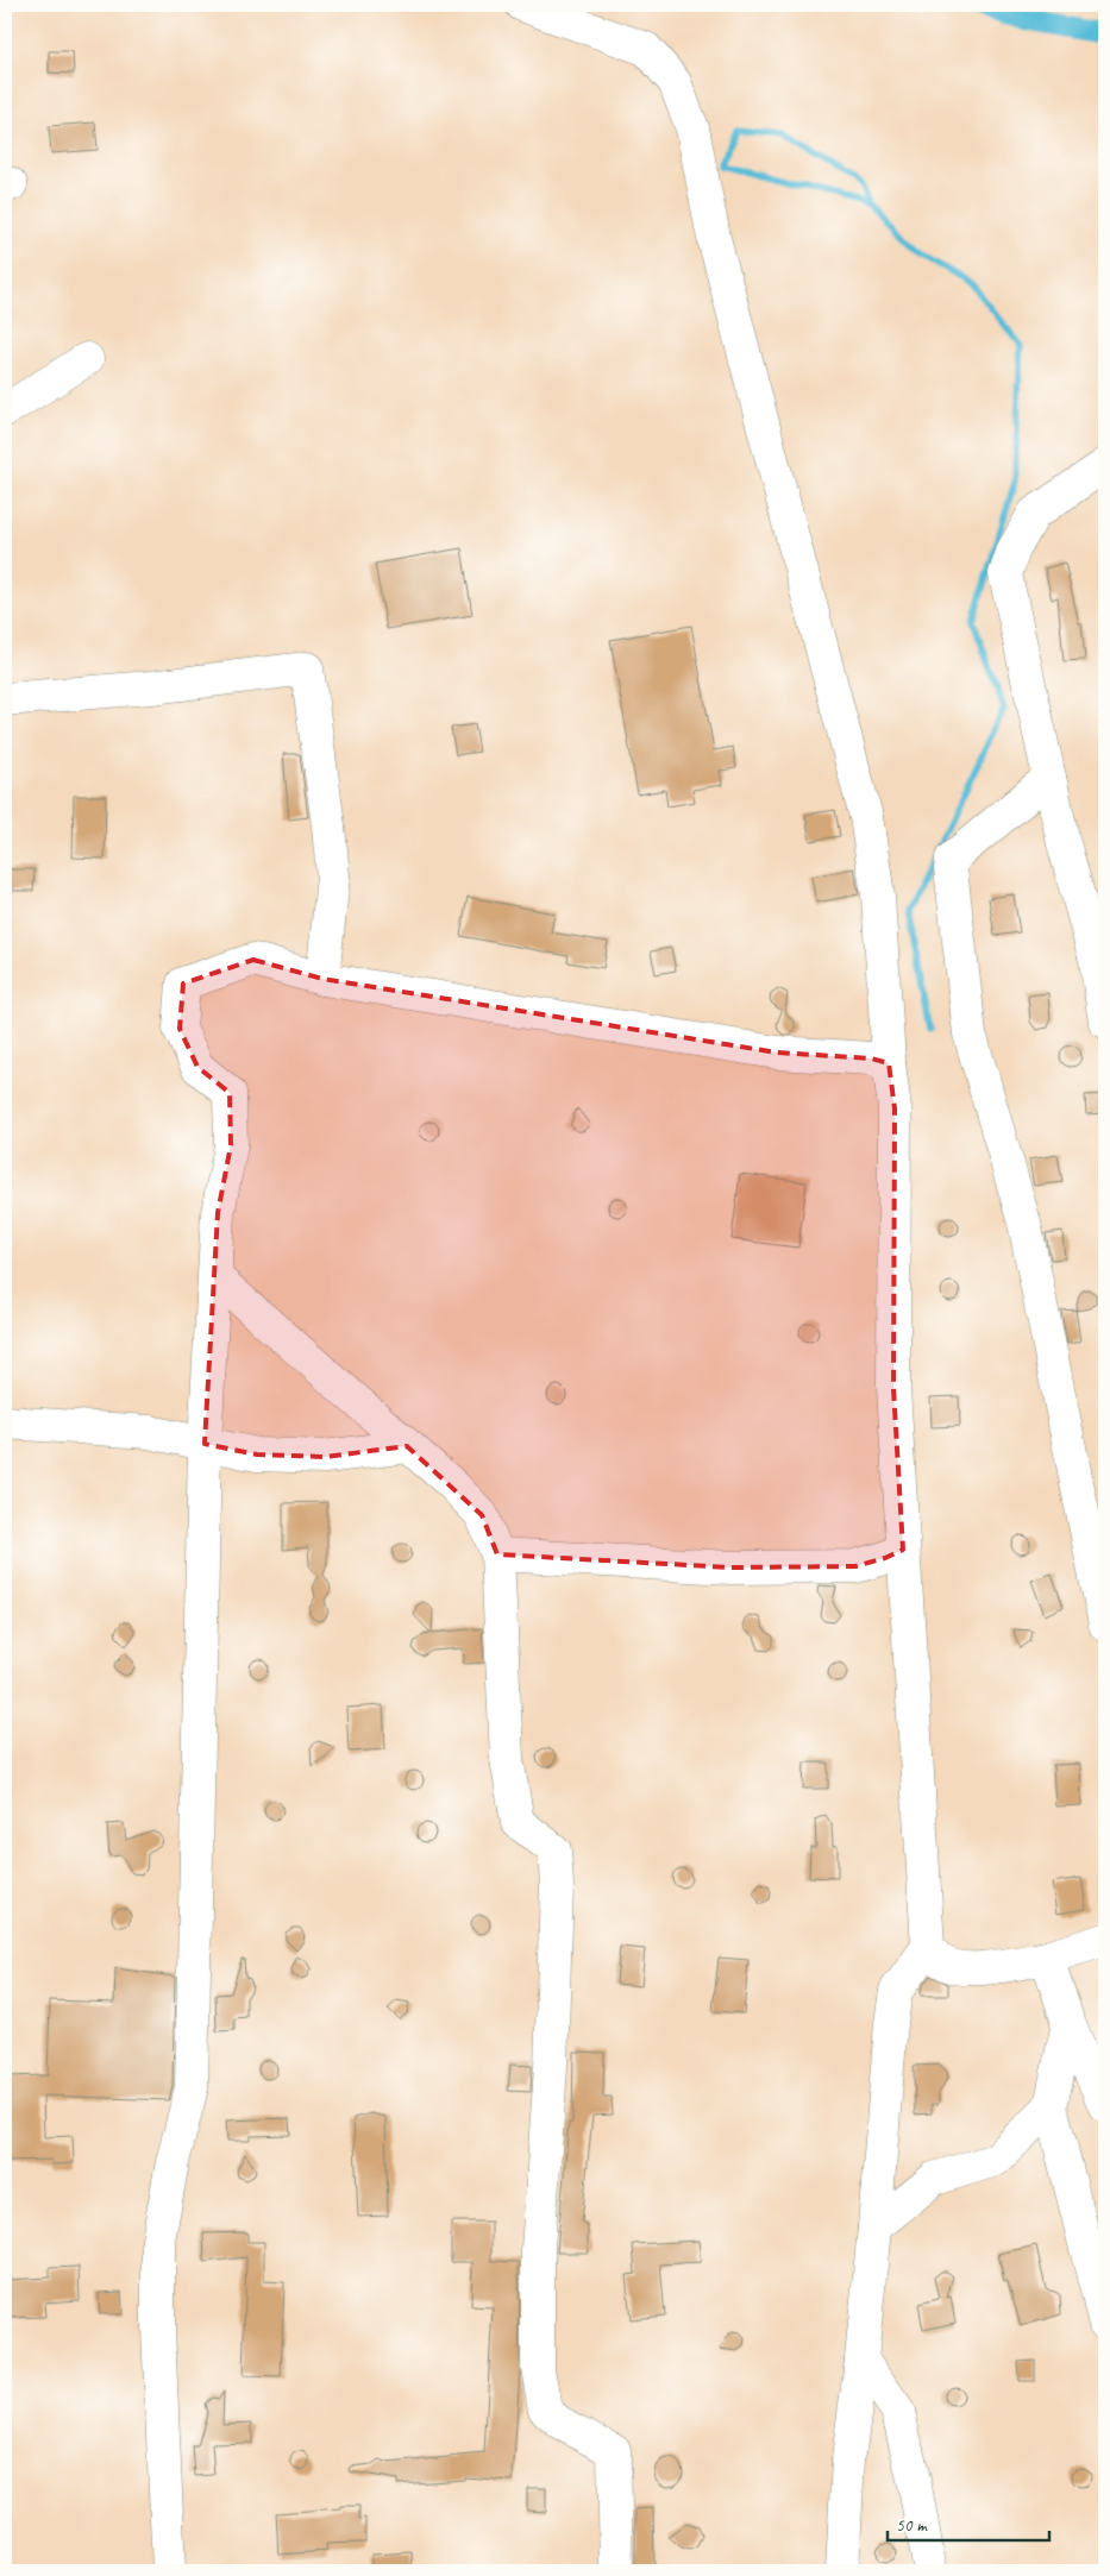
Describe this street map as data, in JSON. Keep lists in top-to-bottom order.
{
  "scale_bar": "50 m"
}
